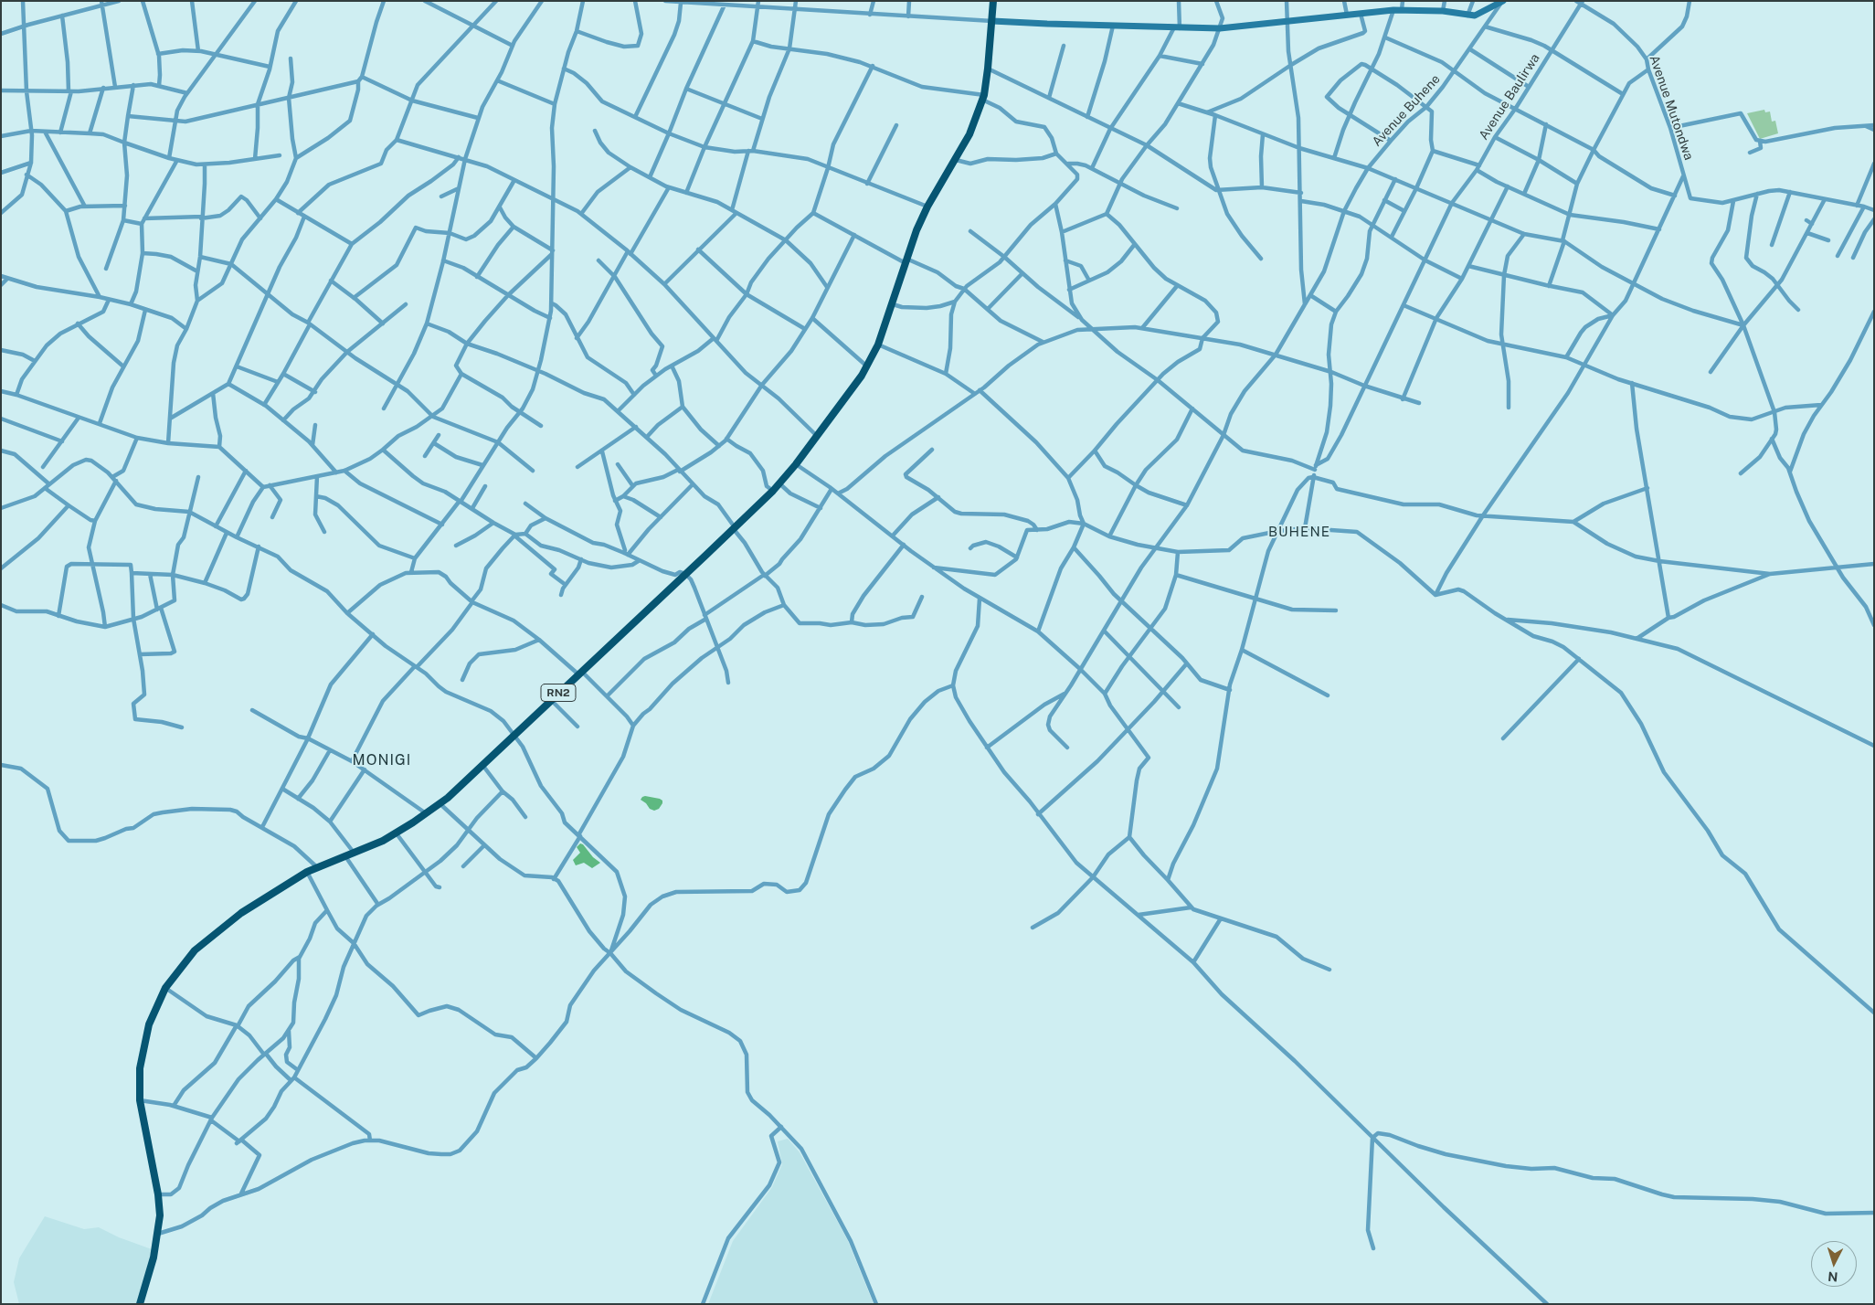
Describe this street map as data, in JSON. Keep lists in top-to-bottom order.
{
  "streets": {
    "highway": ["RN2"],
    "street": ["Avenue Baulirwa", "Avenue Mutondwa", "Avenue Buhene"]
  },
  "crossings": [
    ["Avenue Baulirwa", "Avenue Mutondwa"]
  ],
  "districts": ["BUHENE", "MONIGI"],
  "north": "bottom"
}
